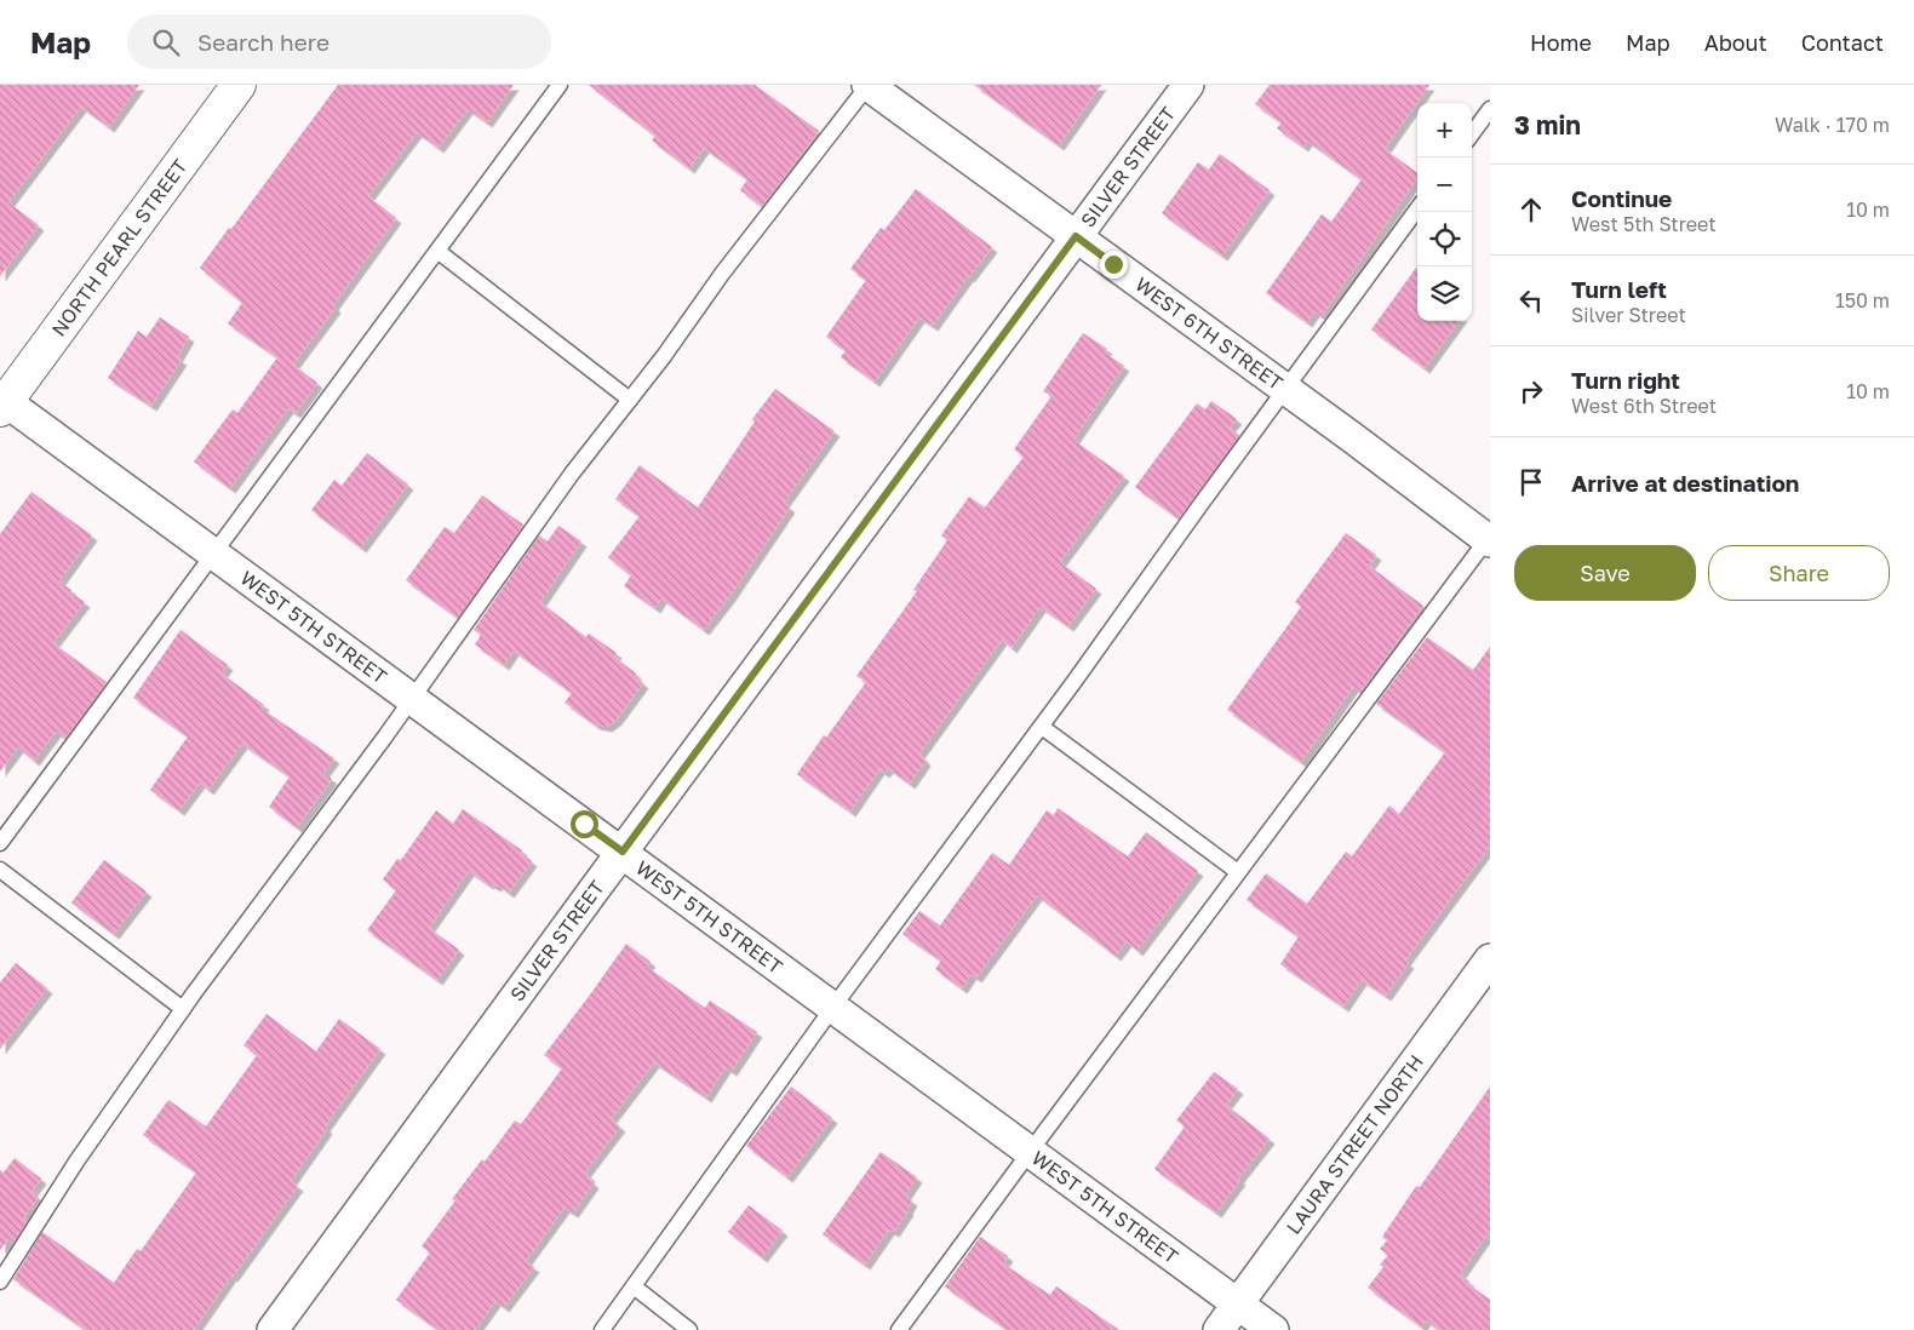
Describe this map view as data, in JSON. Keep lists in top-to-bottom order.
{
  "streets": {
    "street": [
      "SILVER STREET",
      "NORTH PEARL STREET",
      "WEST 6TH STREET",
      "WEST 5TH STREET",
      "LAURA STREET NORTH"
    ]
  },
  "crossings": [
    ["SILVER STREET", "WEST 6TH STREET"],
    ["SILVER STREET", "WEST 5TH STREET"],
    ["NORTH PEARL STREET", "WEST 5TH STREET"],
    ["WEST 5TH STREET", "LAURA STREET NORTH"]
  ],
  "page": {
    "header": "Map",
    "search": "Search here",
    "nav": [
      "Home",
      "Map",
      "About",
      "Contact"
    ],
    "heading": ["3 min", "Walk · 170 m"],
    "map_buttons": ["+", "−"],
    "list": [
      ["Continue", "West 5th Street", "10 m"],
      ["Turn left", "Silver Street", "150 m"],
      ["Turn right", "West 6th Street", "10 m"],
      "Arrive at destination"
    ],
    "buttons": ["Save", "Share"]
  }
}
